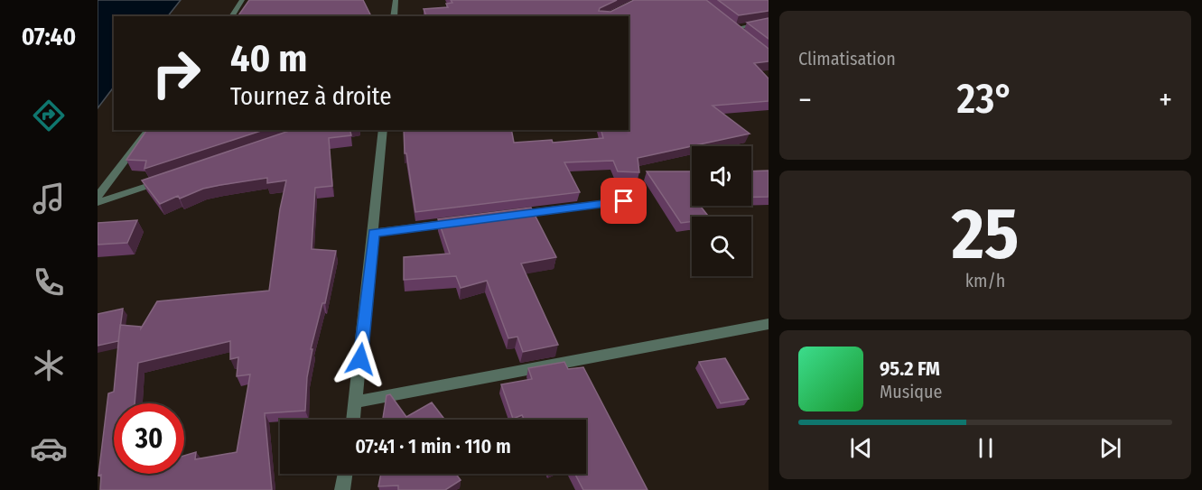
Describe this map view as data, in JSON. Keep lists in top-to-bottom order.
{
  "page": {
    "tabs": "07:40",
    "tile": [
      "Climatisation",
      ["25", "km/h"]
    ],
    "turn": ["40 m", "Tournez à droite"],
    "heat": ["−", "23°", "+"],
    "song": ["95.2 FM", "Musique"],
    "limit": "30",
    "trip": "07:41 · 1 min · 110 m"
  }
}
